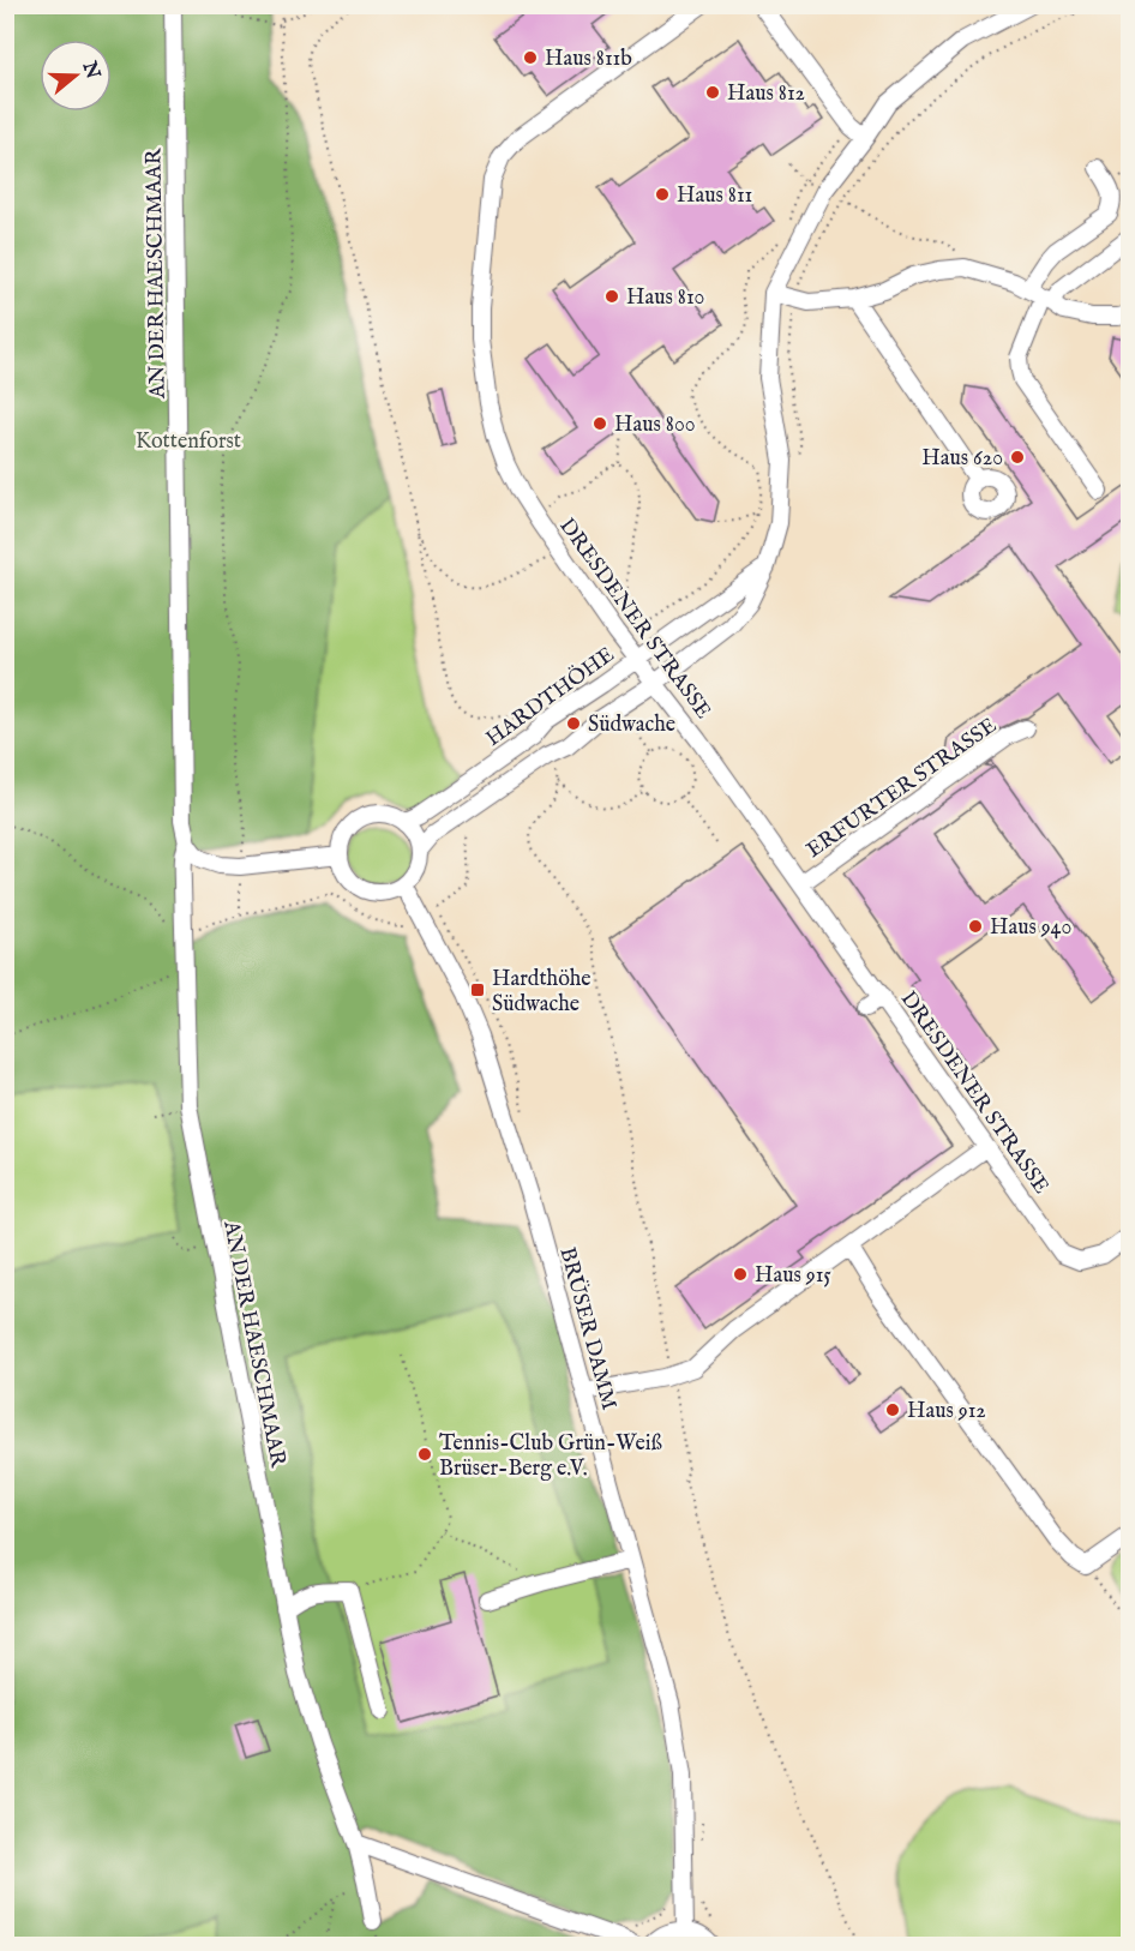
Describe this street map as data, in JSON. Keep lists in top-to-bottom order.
{
  "streets": {
    "street": [
      "AN DER HAESCHMAAR",
      "DRESDENER STRASSE",
      "HARDTHÖHE",
      "ERFURTER STRASSE",
      "BRÜSER DAMM"
    ]
  },
  "crossings": [
    ["DRESDENER STRASSE", "HARDTHÖHE"],
    ["DRESDENER STRASSE", "ERFURTER STRASSE"],
    ["HARDTHÖHE", "BRÜSER DAMM"]
  ],
  "parks": ["Kottenforst"],
  "places": {
    "other": [
      "Haus 811b",
      "Haus 812",
      "Haus 811",
      "Haus 810",
      "Haus 800",
      "Haus 620",
      "Südwache",
      "Haus 940",
      "Haus 915",
      "Haus 912",
      "Tennis-Club Grün-Weiß Brüser-Berg e.V."
    ],
    "transit": ["Hardthöhe Südwache"]
  },
  "north": "right"
}
